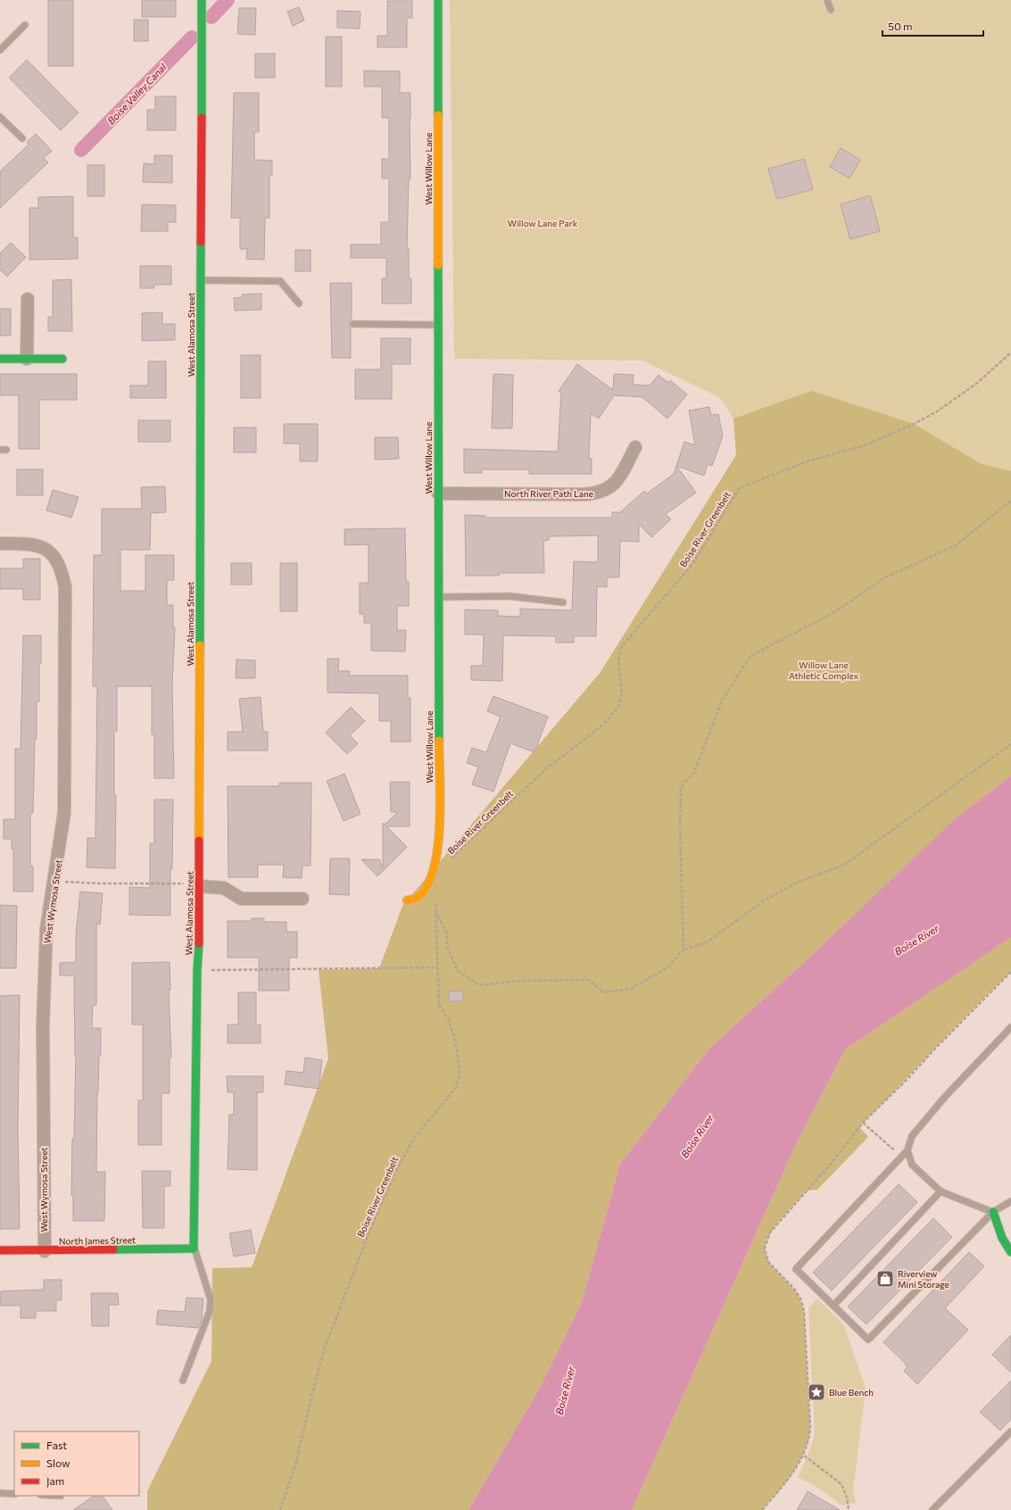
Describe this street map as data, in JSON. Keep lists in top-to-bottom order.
{
  "streets": {
    "street": [
      "West Willow Lane",
      "West Alamosa Street",
      "North River Path Lane",
      "West Wymosa Street",
      "North James Street"
    ],
    "path": ["Boise River Greenbelt"]
  },
  "crossings": [
    ["West Willow Lane", "North River Path Lane"],
    ["West Alamosa Street", "North James Street"],
    ["West Wymosa Street", "North James Street"]
  ],
  "water": ["Boise Valley Canal", "Boise River"],
  "parks": ["Willow Lane Park", "Willow Lane Athletic Complex"],
  "places": {
    "shop": ["Riverview Mini Storage"],
    "place": ["Blue Bench"]
  },
  "legend": ["Fast", "Slow", "Jam"],
  "scale_bar": "50 m"
}
